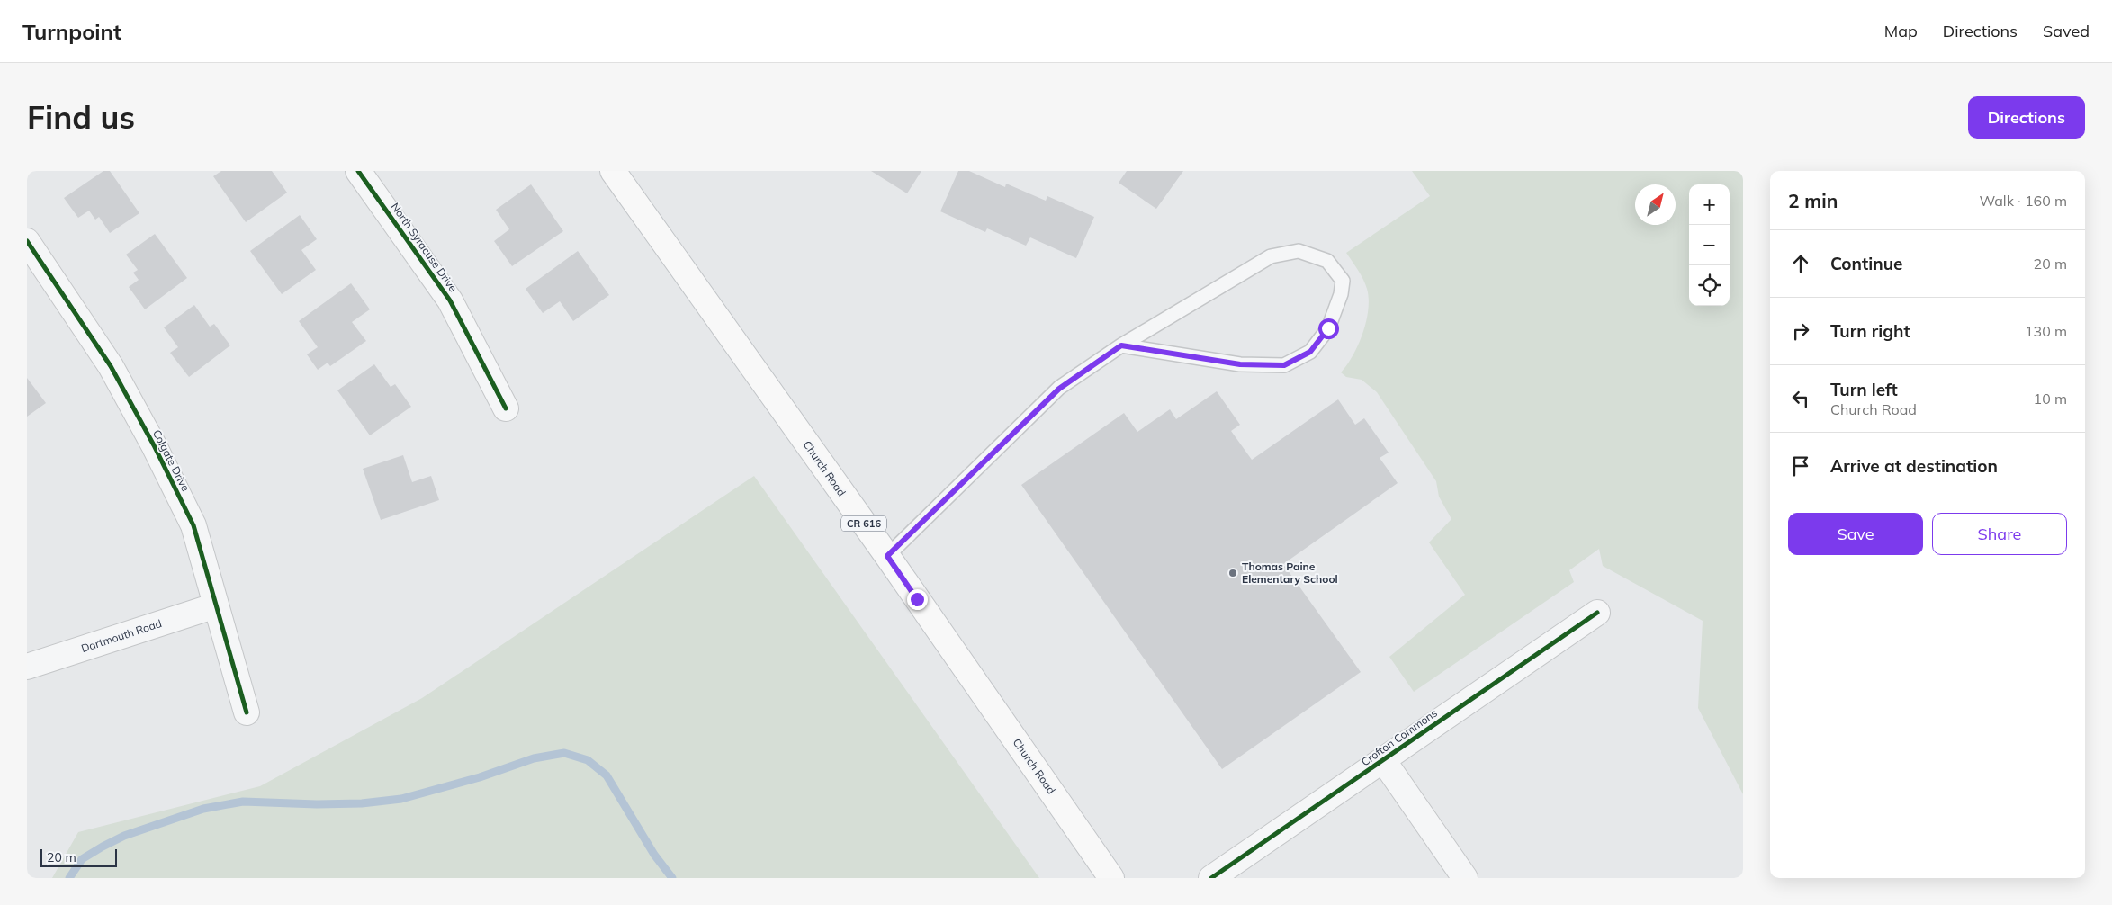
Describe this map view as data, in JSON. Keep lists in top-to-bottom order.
{
  "streets": {
    "main road": ["Church Road", "CR 616"],
    "street": [
      "North Syracuse Drive",
      "Colgate Drive",
      "Dartmouth Road",
      "Crofton Commons"
    ]
  },
  "crossings": [
    ["Colgate Drive", "Dartmouth Road"]
  ],
  "places": ["Thomas Paine Elementary School"],
  "scale_bar": "20 m",
  "north": "top right",
  "page": {
    "header": "Turnpoint",
    "nav": ["Map", "Directions", "Saved"],
    "buttons": [
      "Directions",
      ["Save", "Share"]
    ],
    "title": "Find us",
    "heading": ["2 min", "Walk · 160 m"],
    "map_buttons": ["+", "−"],
    "list": [
      ["Continue", "20 m"],
      ["Turn right", "130 m"],
      ["Turn left", "Church Road", "10 m"],
      "Arrive at destination"
    ],
    "scale": "20 m"
  }
}
